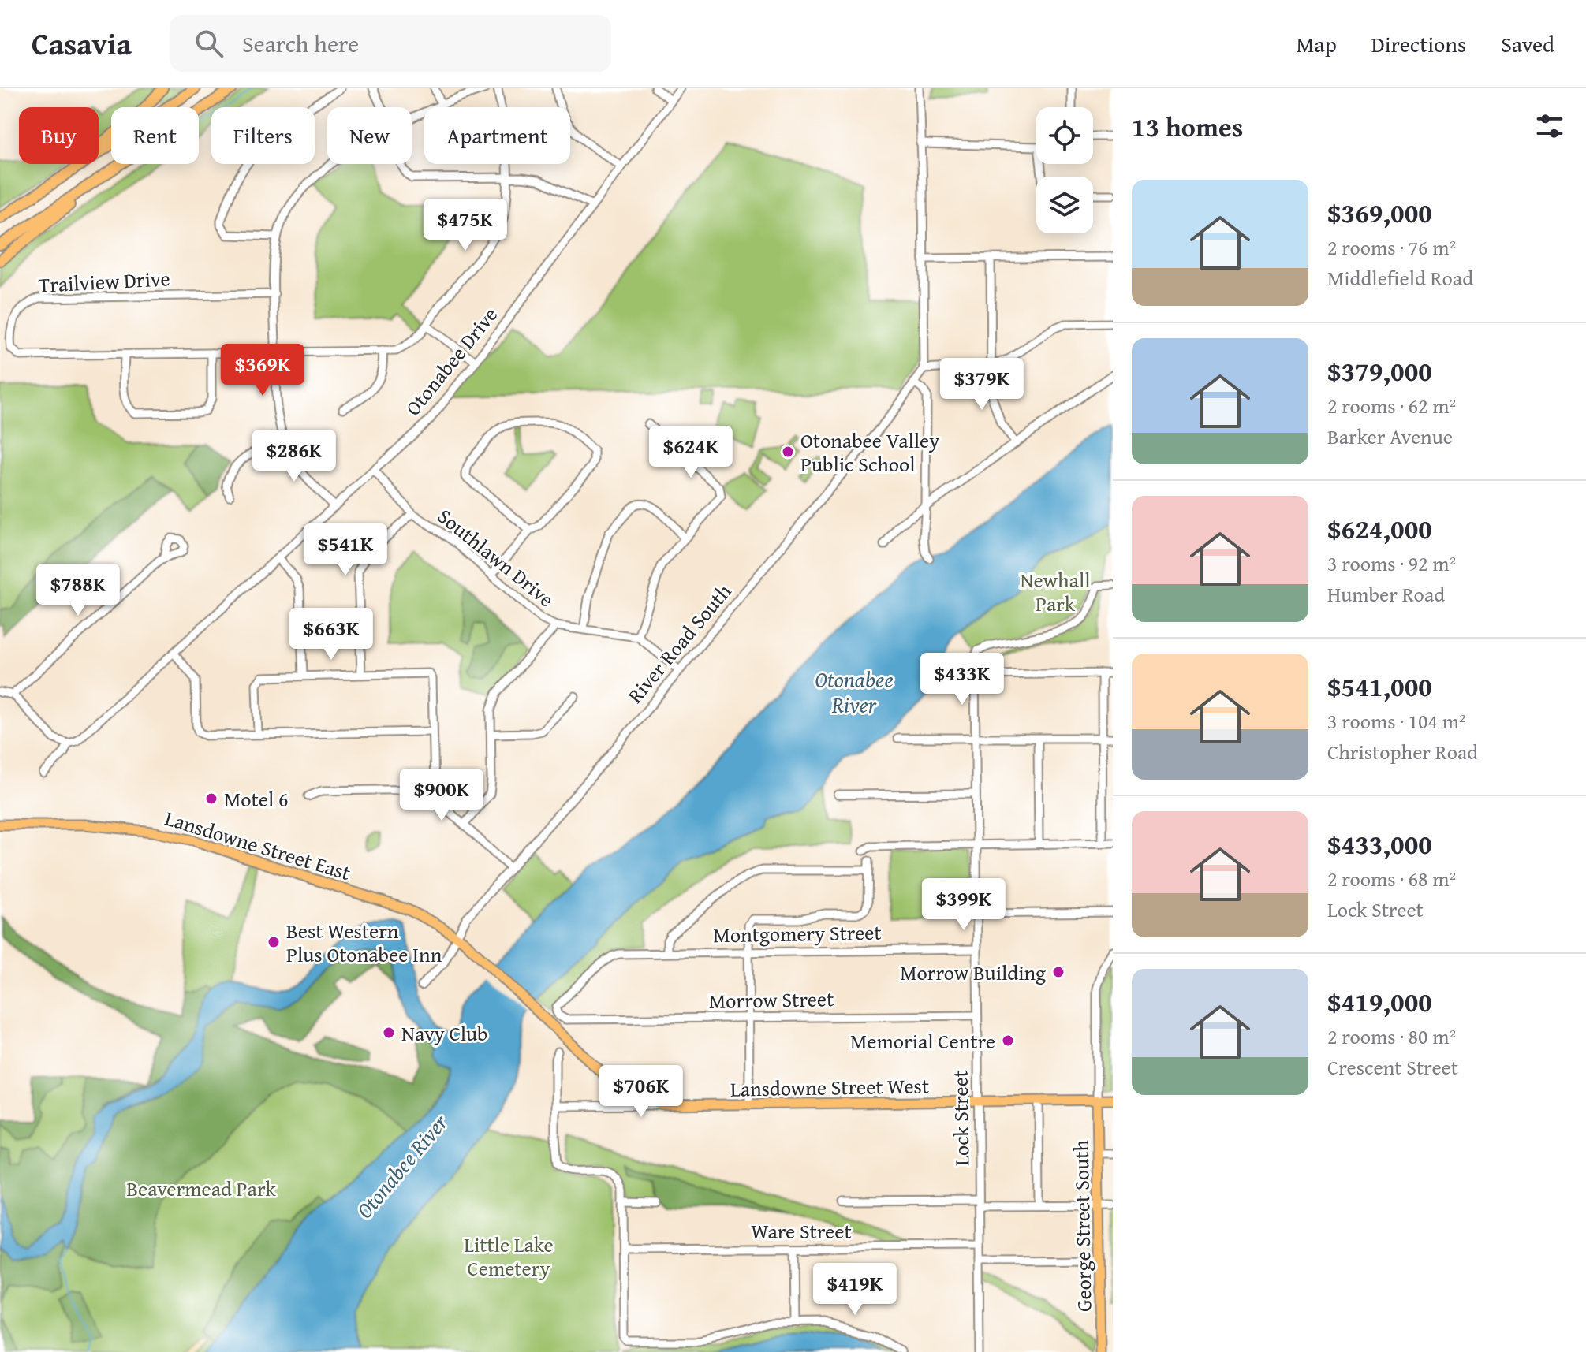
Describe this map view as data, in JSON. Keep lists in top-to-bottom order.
{
  "streets": {
    "main road": ["Lansdowne Street East", "Lansdowne Street West", "George Street South"],
    "street": [
      "Trailview Drive",
      "Otonabee Drive",
      "Southlawn Drive",
      "River Road South",
      "Montgomery Street",
      "Morrow Street",
      "Lock Street",
      "Ware Street"
    ]
  },
  "crossings": [
    ["Otonabee Drive", "Southlawn Drive"],
    ["River Road South", "Lansdowne Street East"],
    ["Lansdowne Street East", "Lansdowne Street West"],
    ["Montgomery Street", "Morrow Street"],
    ["Montgomery Street", "Lock Street"],
    ["Morrow Street", "Lock Street"],
    ["Lansdowne Street West", "Lock Street"],
    ["Lansdowne Street West", "George Street South"],
    ["Lock Street", "Ware Street"]
  ],
  "water": ["Otonabee River"],
  "parks": ["Newhall Park", "Beavermead Park", "Little Lake Cemetery"],
  "places": [
    "Otonabee Valley Public School",
    "Motel 6",
    "Best Western Plus Otonabee Inn",
    "Morrow Building",
    "Navy Club",
    "Memorial Centre"
  ],
  "page": {
    "header": "Casavia",
    "search": "Search here",
    "nav": ["Map", "Directions", "Saved"],
    "heading": "13 homes",
    "chip": [
      "Buy",
      "Rent",
      "Filters",
      "New",
      "Apartment"
    ],
    "list": [
      {
        "name": "$369,000",
        "note": "2 rooms · 76 m² · Middlefield Road"
      },
      {
        "name": "$379,000",
        "note": "2 rooms · 62 m² · Barker Avenue"
      },
      {
        "name": "$624,000",
        "note": "3 rooms · 92 m² · Humber Road"
      },
      {
        "name": "$541,000",
        "note": "3 rooms · 104 m² · Christopher Road"
      },
      {
        "name": "$433,000",
        "note": "2 rooms · 68 m² · Lock Street"
      },
      {
        "name": "$419,000",
        "note": "2 rooms · 80 m² · Crescent Street"
      }
    ],
    "price": [
      "$475K",
      "$369K",
      "$379K",
      "$624K",
      "$286K",
      "$541K",
      "$788K",
      "$663K",
      "$433K",
      "$900K",
      "$399K",
      "$706K",
      "$419K"
    ]
  }
}
